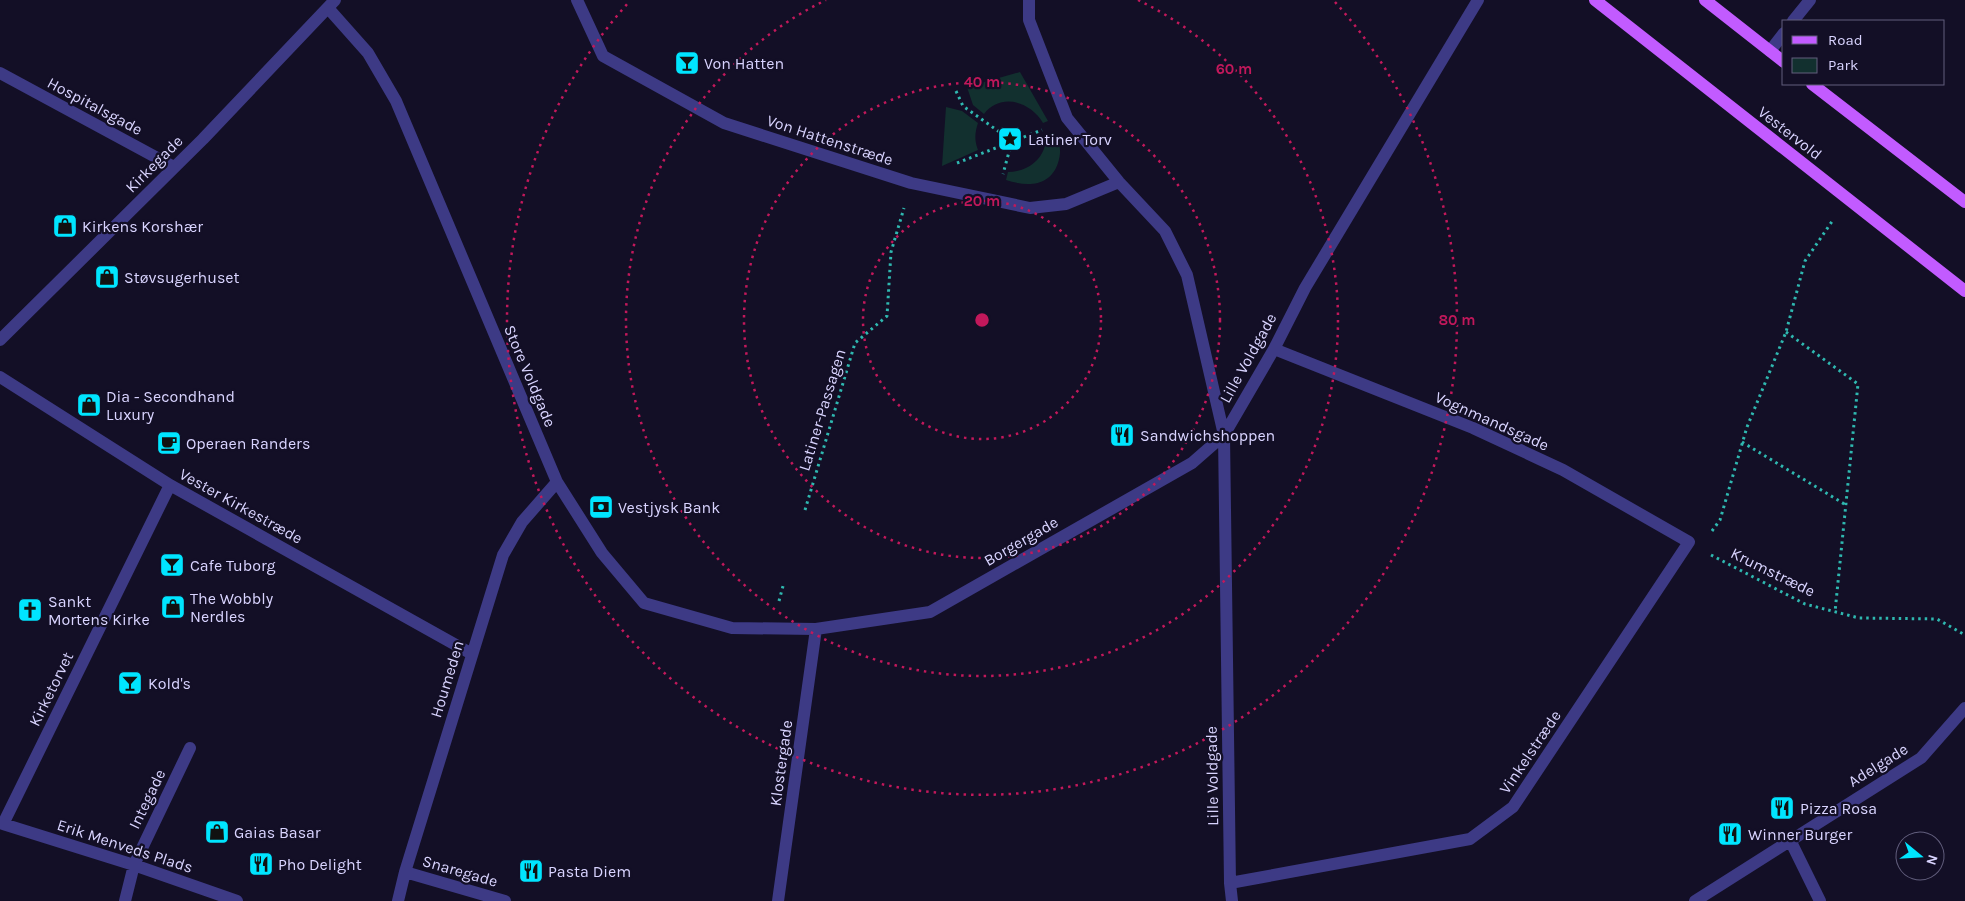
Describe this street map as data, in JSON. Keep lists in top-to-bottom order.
{
  "streets": {
    "main road": ["Vestervold"],
    "street": [
      "Hospitalsgade",
      "Von Hattenstræde",
      "Kirkegade",
      "Lille Voldgade",
      "Store Voldgade",
      "Vognmandsgade",
      "Vester Kirkestræde",
      "Borgergade",
      "Houmeden",
      "Kirketorvet",
      "Vinkelstræde",
      "Klostergade",
      "Adelgade",
      "Integade",
      "Erik Menveds Plads",
      "Snaregade"
    ],
    "path": ["Latiner-Passagen", "Krumstræde"]
  },
  "crossings": [
    ["Hospitalsgade", "Kirkegade"],
    ["Von Hattenstræde", "Latiner-Passagen"],
    ["Kirkegade", "Store Voldgade"],
    ["Lille Voldgade", "Vognmandsgade"],
    ["Lille Voldgade", "Borgergade"],
    ["Lille Voldgade", "Vinkelstræde"],
    ["Store Voldgade", "Borgergade"],
    ["Store Voldgade", "Houmeden"],
    ["Store Voldgade", "Klostergade"],
    ["Vognmandsgade", "Krumstræde"],
    ["Vognmandsgade", "Vinkelstræde"],
    ["Vester Kirkestræde", "Houmeden"],
    ["Vester Kirkestræde", "Kirketorvet"],
    ["Borgergade", "Klostergade"],
    ["Krumstræde", "Vinkelstræde"],
    ["Houmeden", "Snaregade"],
    ["Kirketorvet", "Erik Menveds Plads"],
    ["Integade", "Erik Menveds Plads"]
  ],
  "places": {
    "bar": ["Von Hatten", "Cafe Tuborg", "Kold's"],
    "place": ["Latiner Torv"],
    "shop": [
      "Kirkens Korshær",
      "Støvsugerhuset",
      "Dia - Secondhand Luxury",
      "The Wobbly Nerdles",
      "Gaias Basar"
    ],
    "restaurant": [
      "Sandwichshoppen",
      "Pizza Rosa",
      "Winner Burger",
      "Pho Delight",
      "Pasta Diem"
    ],
    "cafe": ["Operaen Randers"],
    "bank": ["Vestjysk Bank"],
    "church": ["Sankt Mortens Kirke"]
  },
  "legend": ["Road", "Park"],
  "north": "right",
  "rings": [
    "60 m",
    "40 m",
    "20 m",
    "80 m"
  ]
}
